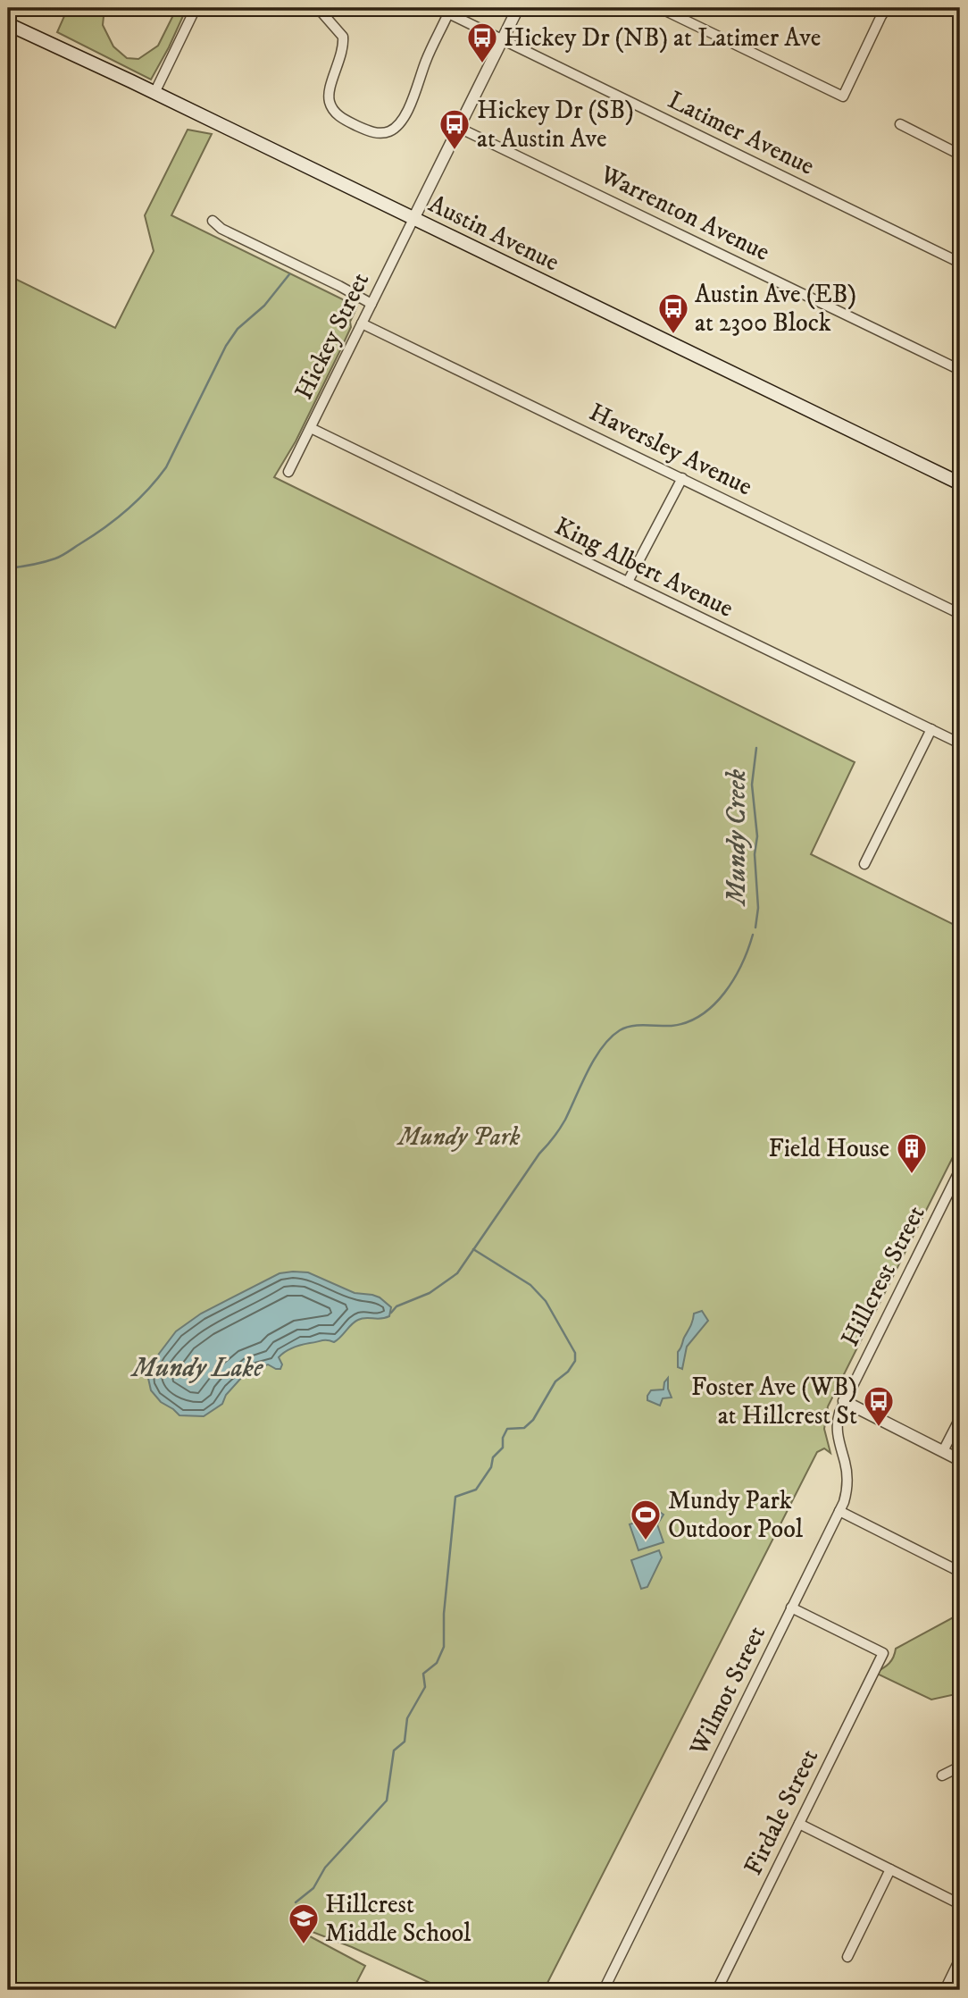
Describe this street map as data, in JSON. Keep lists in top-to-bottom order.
{
  "streets": {
    "main road": ["Austin Avenue"],
    "street": [
      "Latimer Avenue",
      "Warrenton Avenue",
      "Hickey Street",
      "Haversley Avenue",
      "King Albert Avenue",
      "Hillcrest Street",
      "Wilmot Street",
      "Firdale Street"
    ]
  },
  "crossings": [
    ["Austin Avenue", "Hickey Street"],
    ["Hickey Street", "Haversley Avenue"],
    ["Hickey Street", "King Albert Avenue"],
    ["Hillcrest Street", "Wilmot Street"],
    ["Wilmot Street", "Firdale Street"]
  ],
  "water": ["Mundy Creek", "Mundy Lake"],
  "parks": ["Mundy Park"],
  "places": {
    "bus stop": [
      "Hickey Dr (NB) at Latimer Ave",
      "Hickey Dr (SB) at Austin Ave",
      "Austin Ave (EB) at 2300 Block",
      "Foster Ave (WB) at Hillcrest St"
    ],
    "building": ["Field House"],
    "sports": ["Mundy Park Outdoor Pool"],
    "school or university": ["Hillcrest Middle School"]
  }
}
